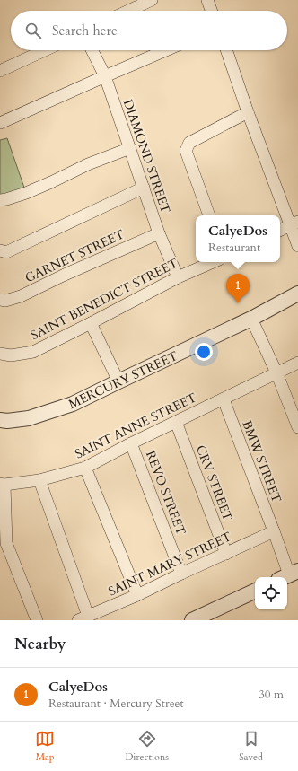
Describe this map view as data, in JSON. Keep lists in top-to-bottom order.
{
  "streets": {
    "street": [
      "DIAMOND STREET",
      "GARNET STREET",
      "SAINT BENEDICT STREET",
      "MERCURY STREET",
      "SAINT ANNE STREET",
      "BMW STREET",
      "CRV STREET",
      "REVO STREET",
      "SAINT MARY STREET"
    ]
  },
  "crossings": [
    ["DIAMOND STREET", "GARNET STREET"],
    ["DIAMOND STREET", "SAINT BENEDICT STREET"],
    ["SAINT ANNE STREET", "BMW STREET"],
    ["SAINT ANNE STREET", "CRV STREET"],
    ["SAINT ANNE STREET", "REVO STREET"],
    ["BMW STREET", "SAINT MARY STREET"],
    ["CRV STREET", "SAINT MARY STREET"],
    ["REVO STREET", "SAINT MARY STREET"]
  ],
  "page": {
    "search": "Search here",
    "popup": ["CalyeDos", "Restaurant"],
    "pins": "1",
    "heading": "Nearby",
    "list": [
      {
        "mark": "1",
        "name": "CalyeDos",
        "note": "Restaurant · Mercury Street",
        "value": "30 m"
      }
    ],
    "nav": ["Map", "Directions", "Saved"]
  }
}
